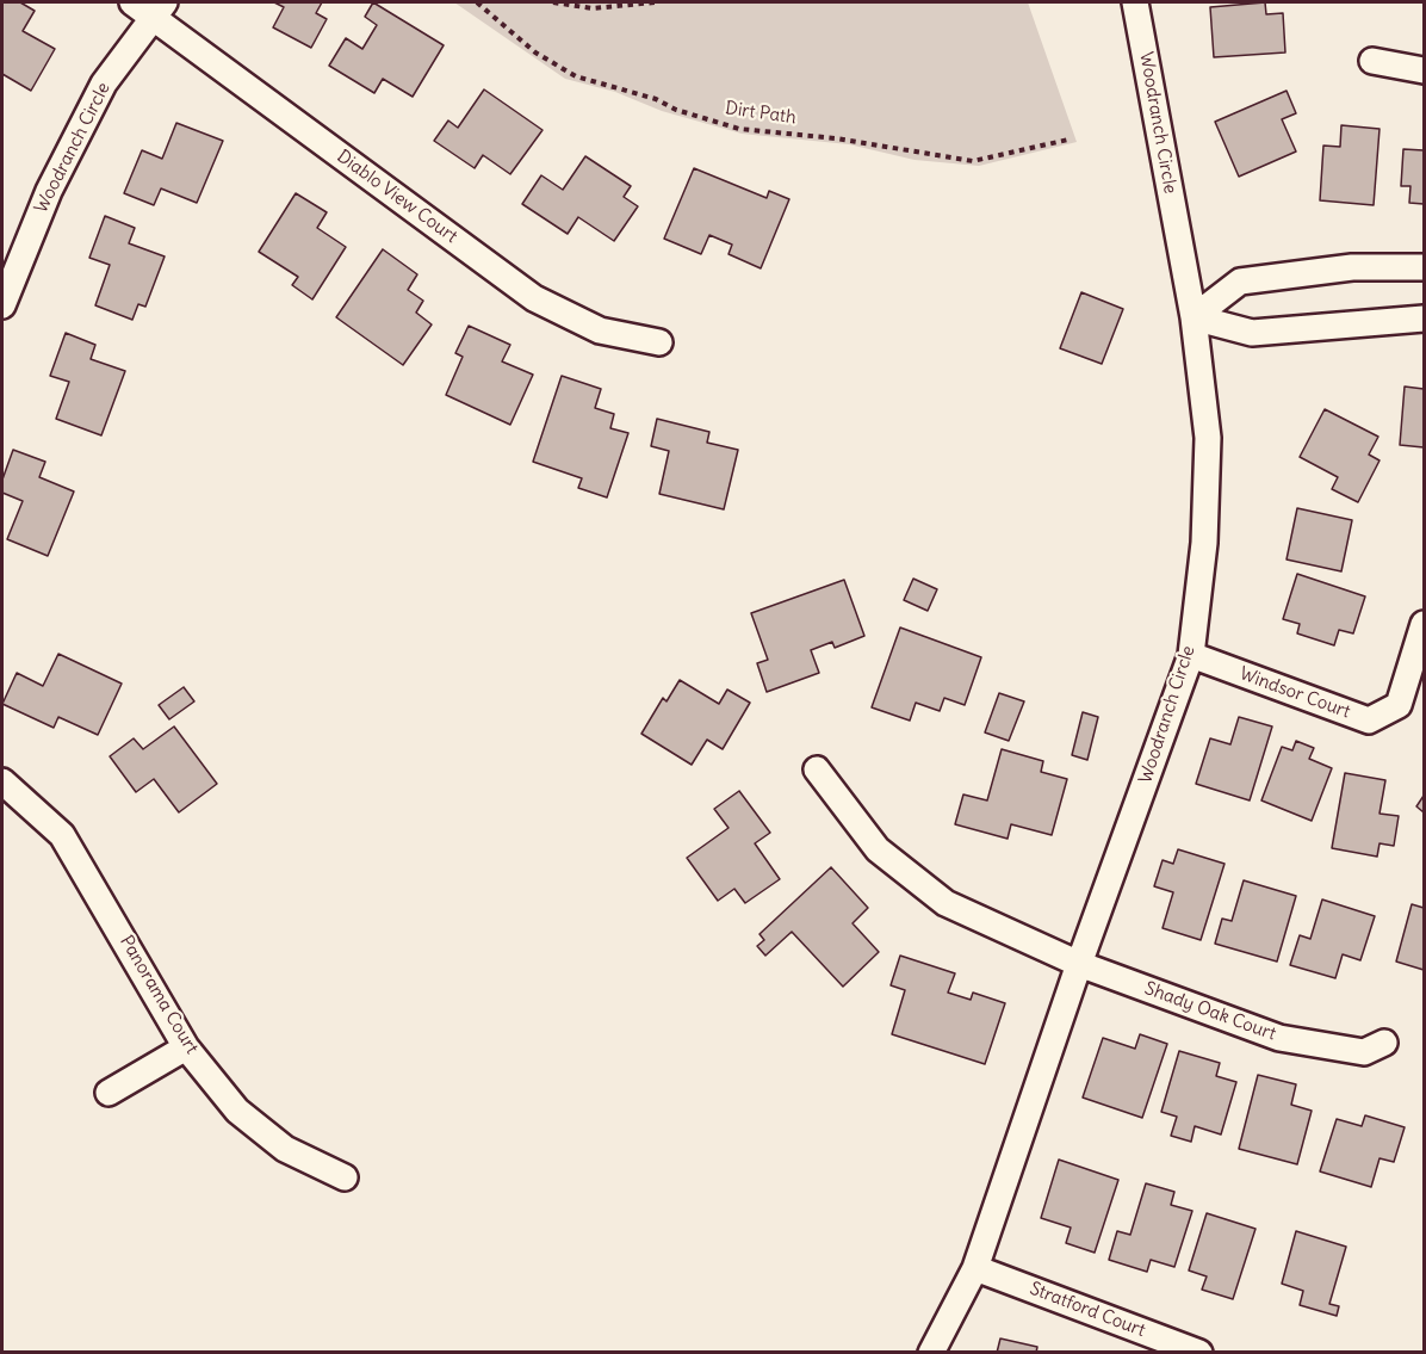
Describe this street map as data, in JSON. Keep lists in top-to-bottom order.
{
  "streets": {
    "street": [
      "Woodranch Circle",
      "Diablo View Court",
      "Windsor Court",
      "Panorama Court",
      "Shady Oak Court",
      "Stratford Court"
    ],
    "path": ["Dirt Path"]
  },
  "crossings": [
    ["Woodranch Circle", "Diablo View Court"],
    ["Woodranch Circle", "Windsor Court"],
    ["Woodranch Circle", "Shady Oak Court"],
    ["Woodranch Circle", "Stratford Court"]
  ]
}
